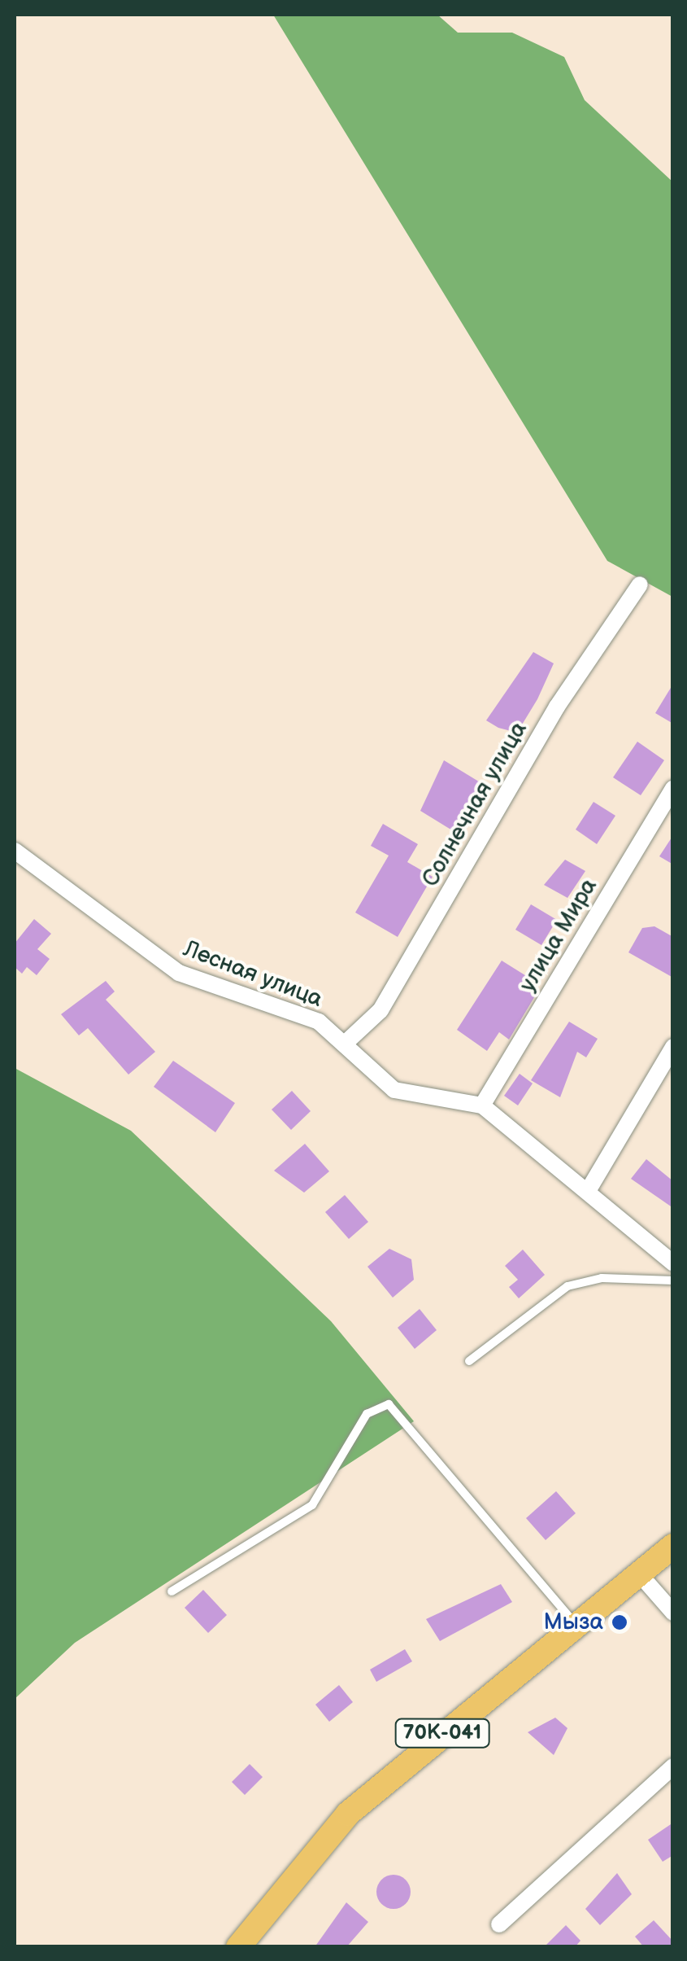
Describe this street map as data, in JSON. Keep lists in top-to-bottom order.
{
  "streets": {
    "main road": ["70К-041"],
    "street": ["Солнечная улица", "улица Мира", "Лесная улица"]
  },
  "crossings": [
    ["Солнечная улица", "Лесная улица"],
    ["улица Мира", "Лесная улица"]
  ],
  "places": ["Мыза"]
}
